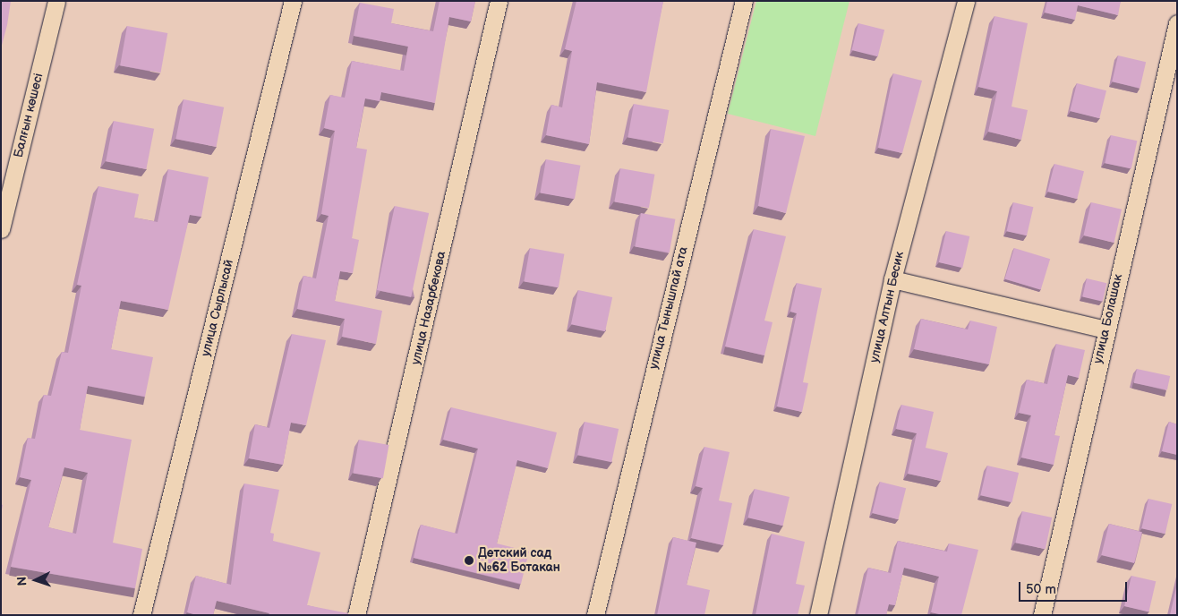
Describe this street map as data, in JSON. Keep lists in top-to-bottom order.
{
  "streets": {
    "street": [
      "Балғын көшесі",
      "улица Алтын Бесик",
      "улица Сырлысай",
      "улица Назарбекова",
      "улица Тынышпай ата",
      "улица Болашак"
    ]
  },
  "places": ["Детский сад №62 Ботакан"],
  "scale_bar": "50 m",
  "north": "left"
}
